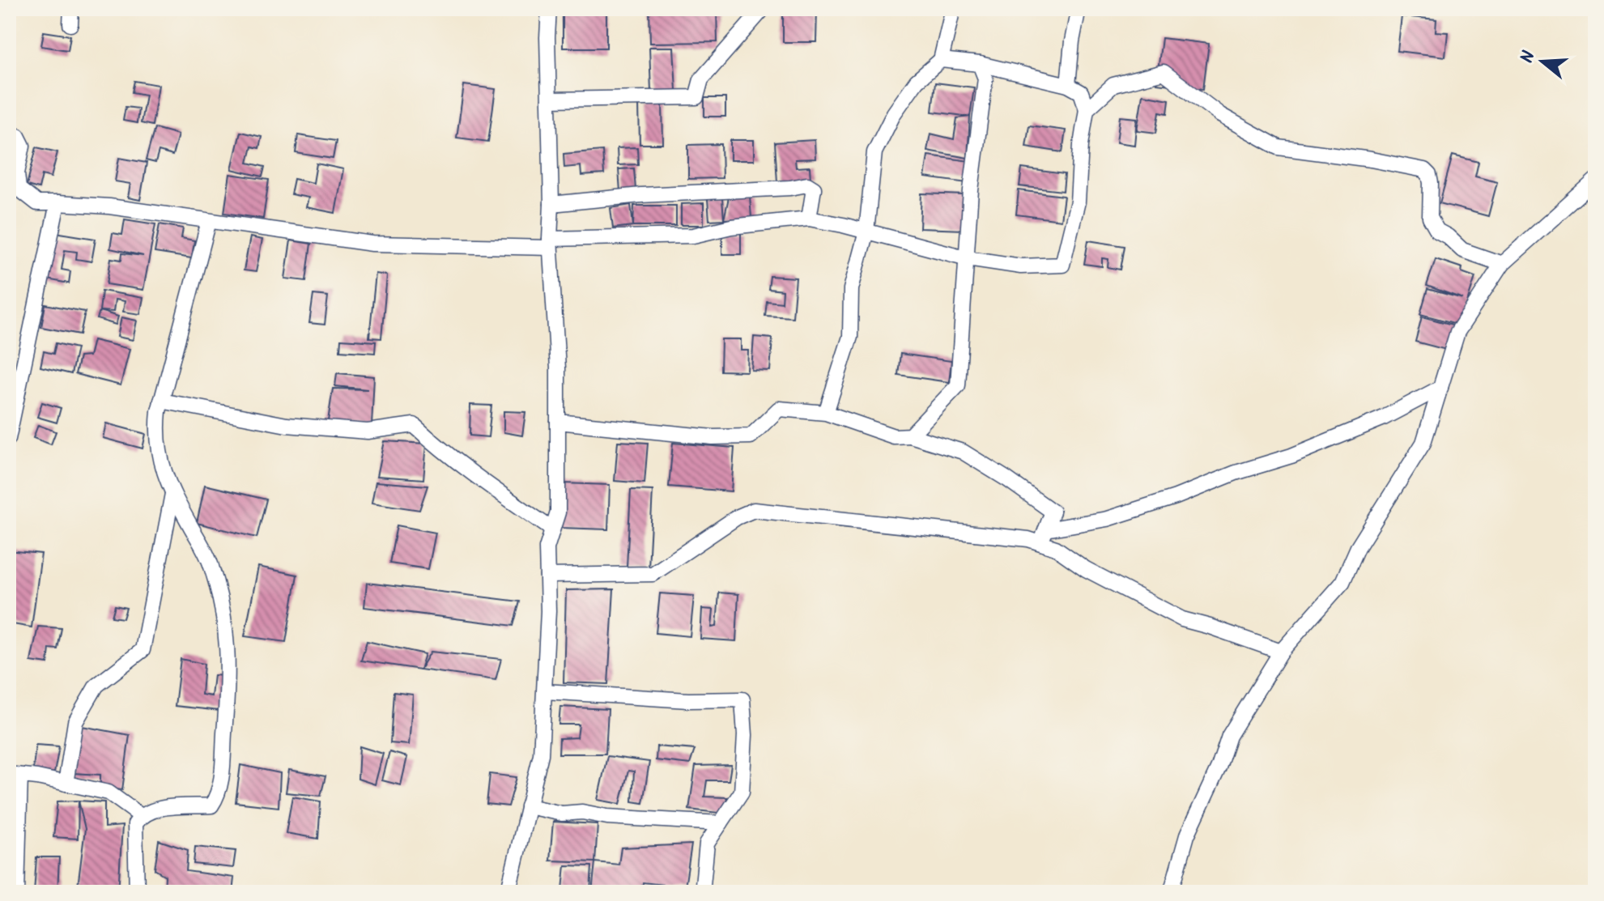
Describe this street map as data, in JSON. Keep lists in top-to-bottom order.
{
  "north": "left"
}
